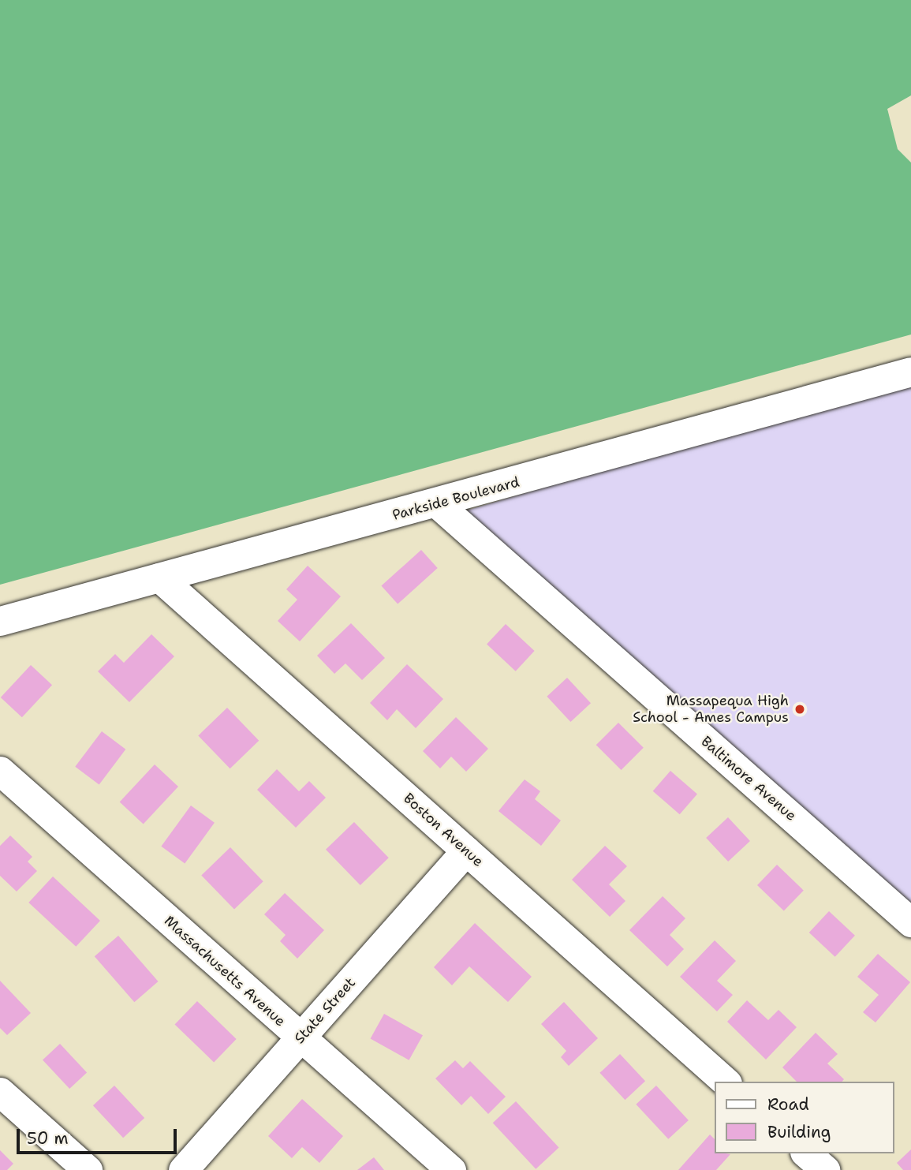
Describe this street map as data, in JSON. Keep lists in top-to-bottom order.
{
  "streets": {
    "street": [
      "Parkside Boulevard",
      "Baltimore Avenue",
      "Boston Avenue",
      "Massachusetts Avenue",
      "State Street"
    ]
  },
  "crossings": [
    ["Parkside Boulevard", "Baltimore Avenue"],
    ["Parkside Boulevard", "Boston Avenue"],
    ["Boston Avenue", "State Street"],
    ["Massachusetts Avenue", "State Street"]
  ],
  "places": ["Massapequa High School - Ames Campus"],
  "legend": ["Road", "Building"],
  "scale_bar": "50 m"
}
